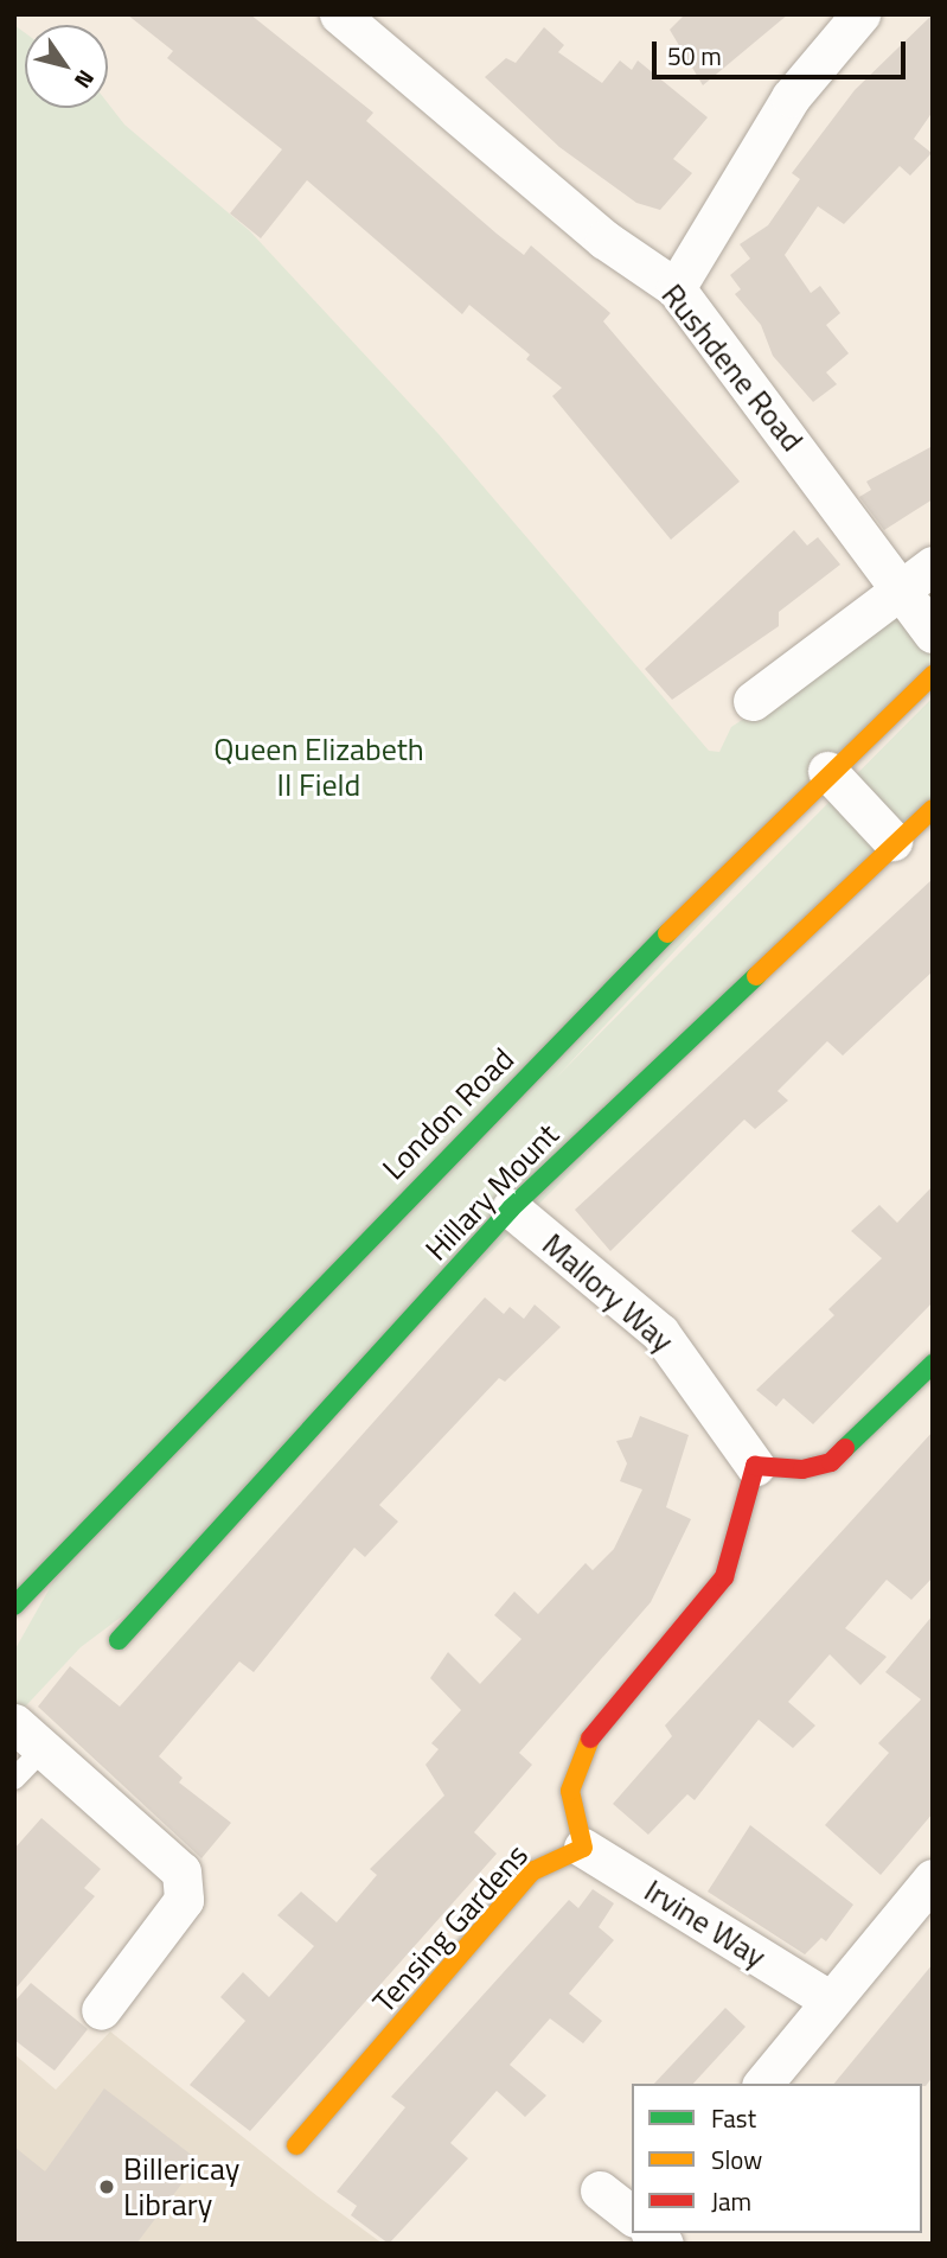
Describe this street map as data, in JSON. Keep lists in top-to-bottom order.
{
  "streets": {
    "street": [
      "Rushdene Road",
      "London Road",
      "Hillary Mount",
      "Mallory Way",
      "Irvine Way",
      "Tensing Gardens"
    ]
  },
  "crossings": [
    ["Hillary Mount", "Mallory Way"],
    ["Irvine Way", "Tensing Gardens"]
  ],
  "parks": ["Queen Elizabeth II Field"],
  "places": ["Billericay Library"],
  "legend": ["Fast", "Slow", "Jam"],
  "scale_bar": "50 m",
  "north": "bottom right"
}
